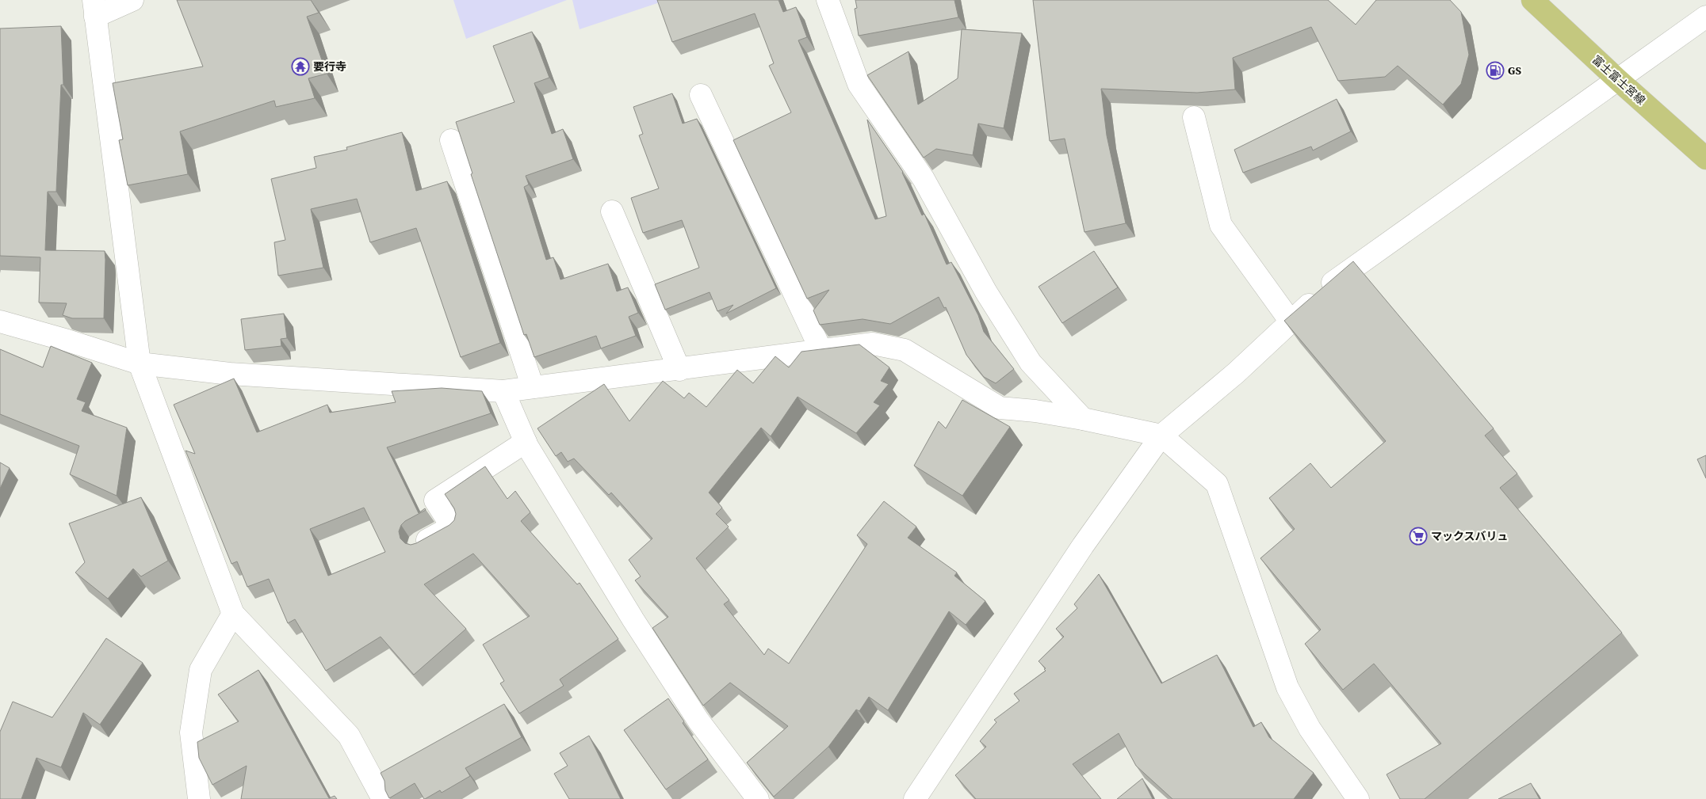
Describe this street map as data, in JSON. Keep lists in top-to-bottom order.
{
  "streets": {
    "main road": ["富士富士宮線"]
  },
  "places": {
    "temple": ["要行寺"],
    "fuel station": ["GS"],
    "supermarket": ["マックスバリュ"]
  }
}
